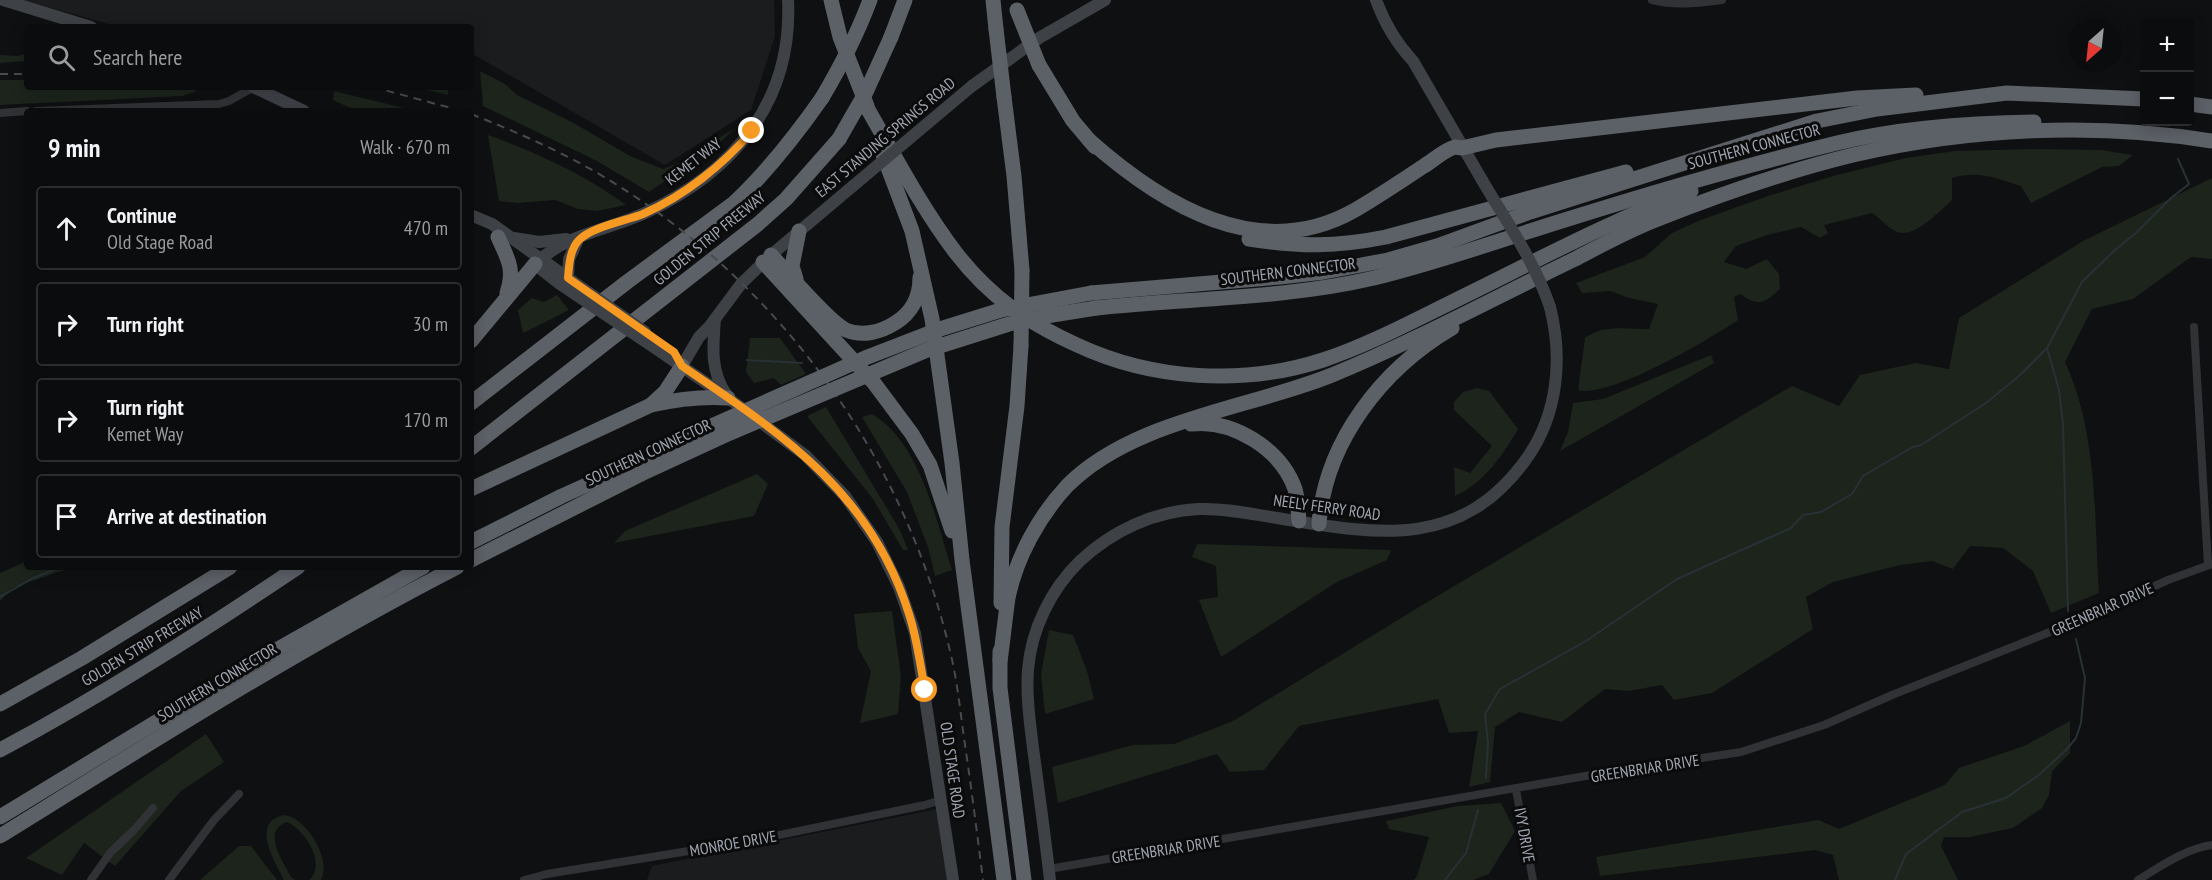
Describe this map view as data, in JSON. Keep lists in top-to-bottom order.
{
  "streets": {
    "highway": ["SOUTHERN CONNECTOR", "GOLDEN STRIP FREEWAY"],
    "street": [
      "EAST STANDING SPRINGS ROAD",
      "KEMET WAY",
      "NEELY FERRY ROAD",
      "GREENBRIAR DRIVE",
      "OLD STAGE ROAD",
      "IVY DRIVE",
      "MONROE DRIVE"
    ]
  },
  "crossings": [
    ["EAST STANDING SPRINGS ROAD", "OLD STAGE ROAD"],
    ["KEMET WAY", "OLD STAGE ROAD"],
    ["NEELY FERRY ROAD", "GREENBRIAR DRIVE"],
    ["GREENBRIAR DRIVE", "IVY DRIVE"],
    ["OLD STAGE ROAD", "MONROE DRIVE"]
  ],
  "north": "bottom left",
  "page": {
    "map_buttons": ["+", "−"],
    "search": "Search here",
    "heading": ["9 min", "Walk · 670 m"],
    "list": [
      ["Continue", "Old Stage Road", "470 m"],
      ["Turn right", "30 m"],
      ["Turn right", "Kemet Way", "170 m"],
      "Arrive at destination"
    ]
  }
}
